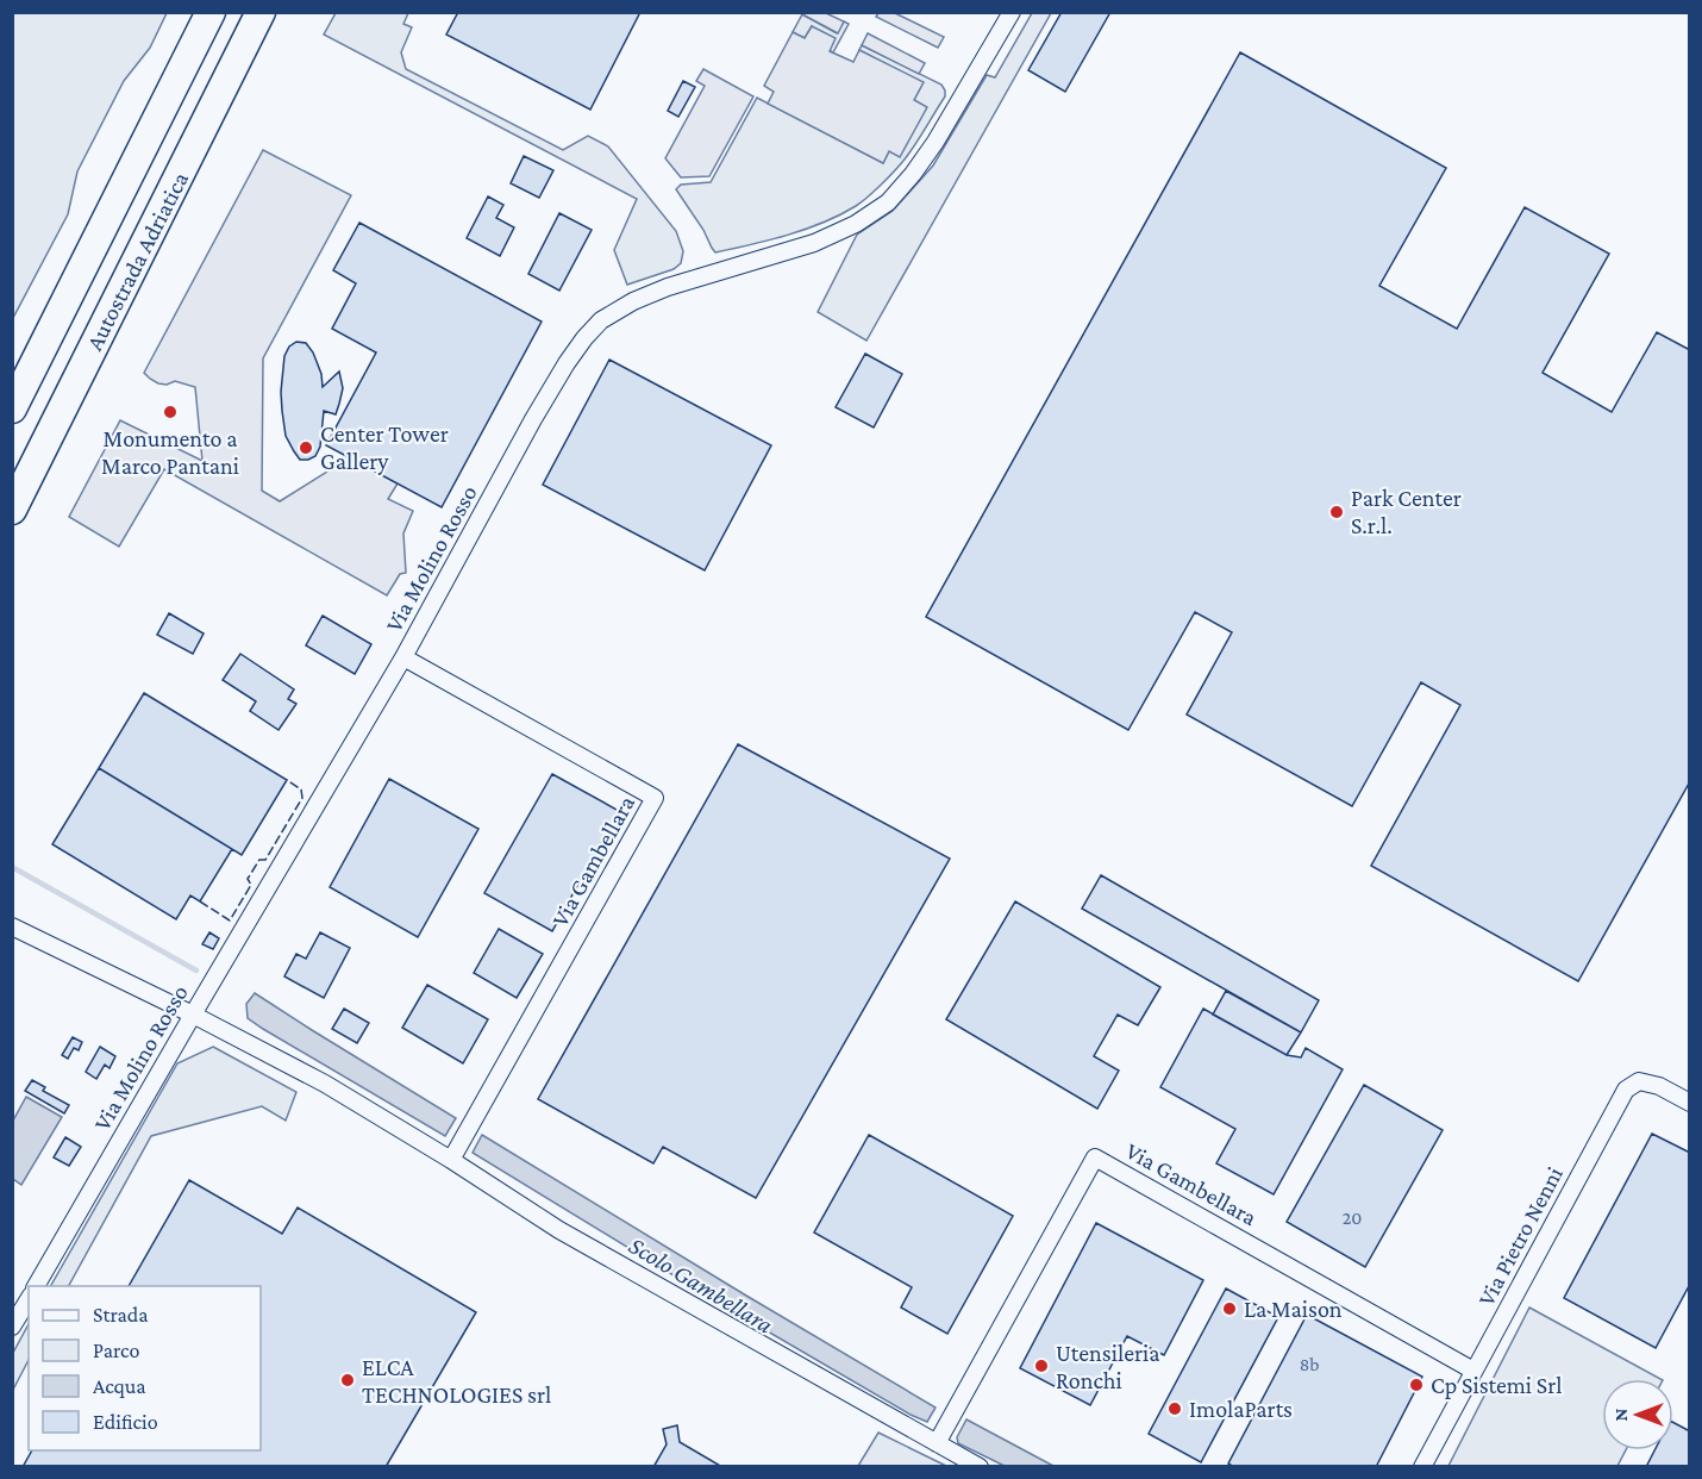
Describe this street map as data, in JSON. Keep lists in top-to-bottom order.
{
  "streets": {
    "highway": ["Autostrada Adriatica"],
    "street": ["Via Molino Rosso", "Via Gambellara", "Via Pietro Nenni"]
  },
  "crossings": [
    ["Via Molino Rosso", "Via Gambellara"],
    ["Via Gambellara", "Via Pietro Nenni"]
  ],
  "water": ["Scolo Gambellara"],
  "places": [
    "Monumento a Marco Pantani",
    "Center Tower Gallery",
    "Park Center S.r.l.",
    "La Maison",
    "Utensileria Ronchi",
    "ELCA TECHNOLOGIES srl",
    "Cp Sistemi Srl",
    "ImolaParts"
  ],
  "house_numbers": ["20", "8b"],
  "legend": [
    "Strada",
    "Parco",
    "Acqua",
    "Edificio"
  ],
  "north": "left"
}
